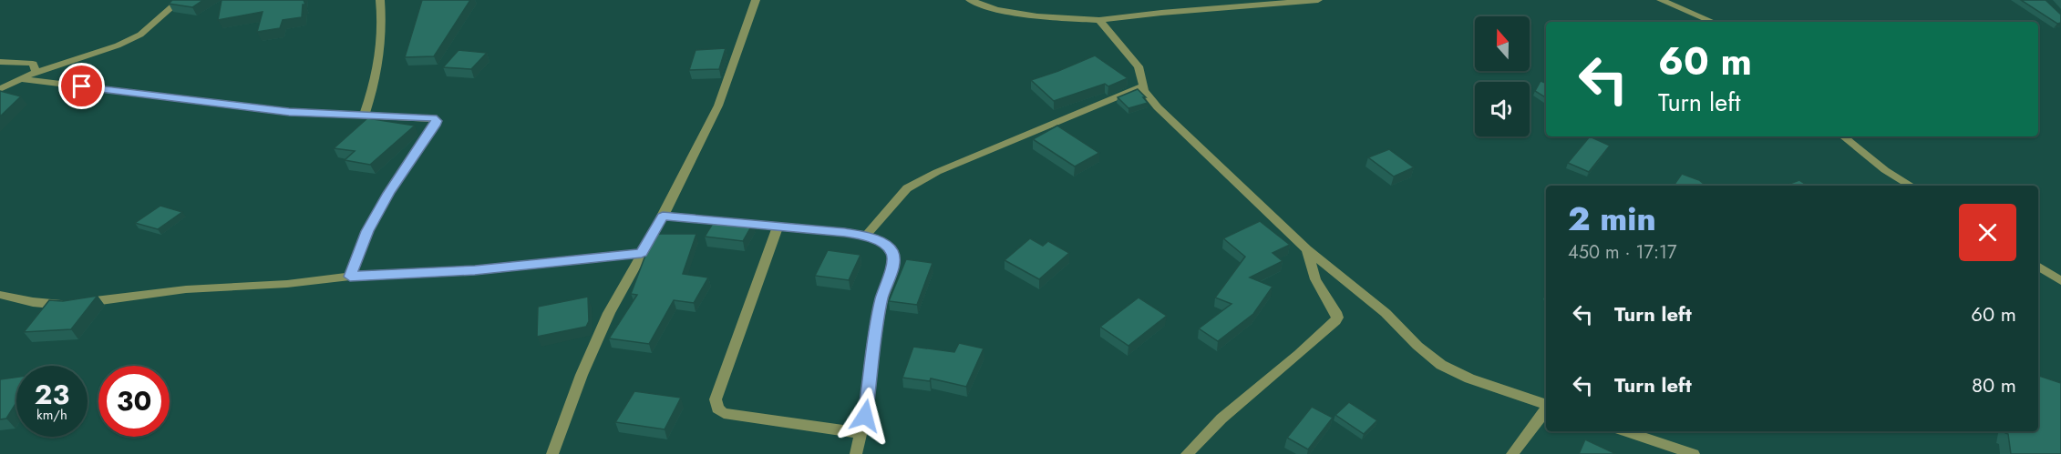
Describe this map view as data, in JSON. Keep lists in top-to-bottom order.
{
  "north": "top",
  "page": {
    "turn": ["60 m", "Turn left"],
    "heading": ["2 min", "450 m · 17:17"],
    "list": [
      {
        "name": "Turn left",
        "value": "60 m"
      },
      {
        "name": "Turn left",
        "value": "80 m"
      }
    ],
    "speed": "23 km/h",
    "limit": "30"
  }
}
